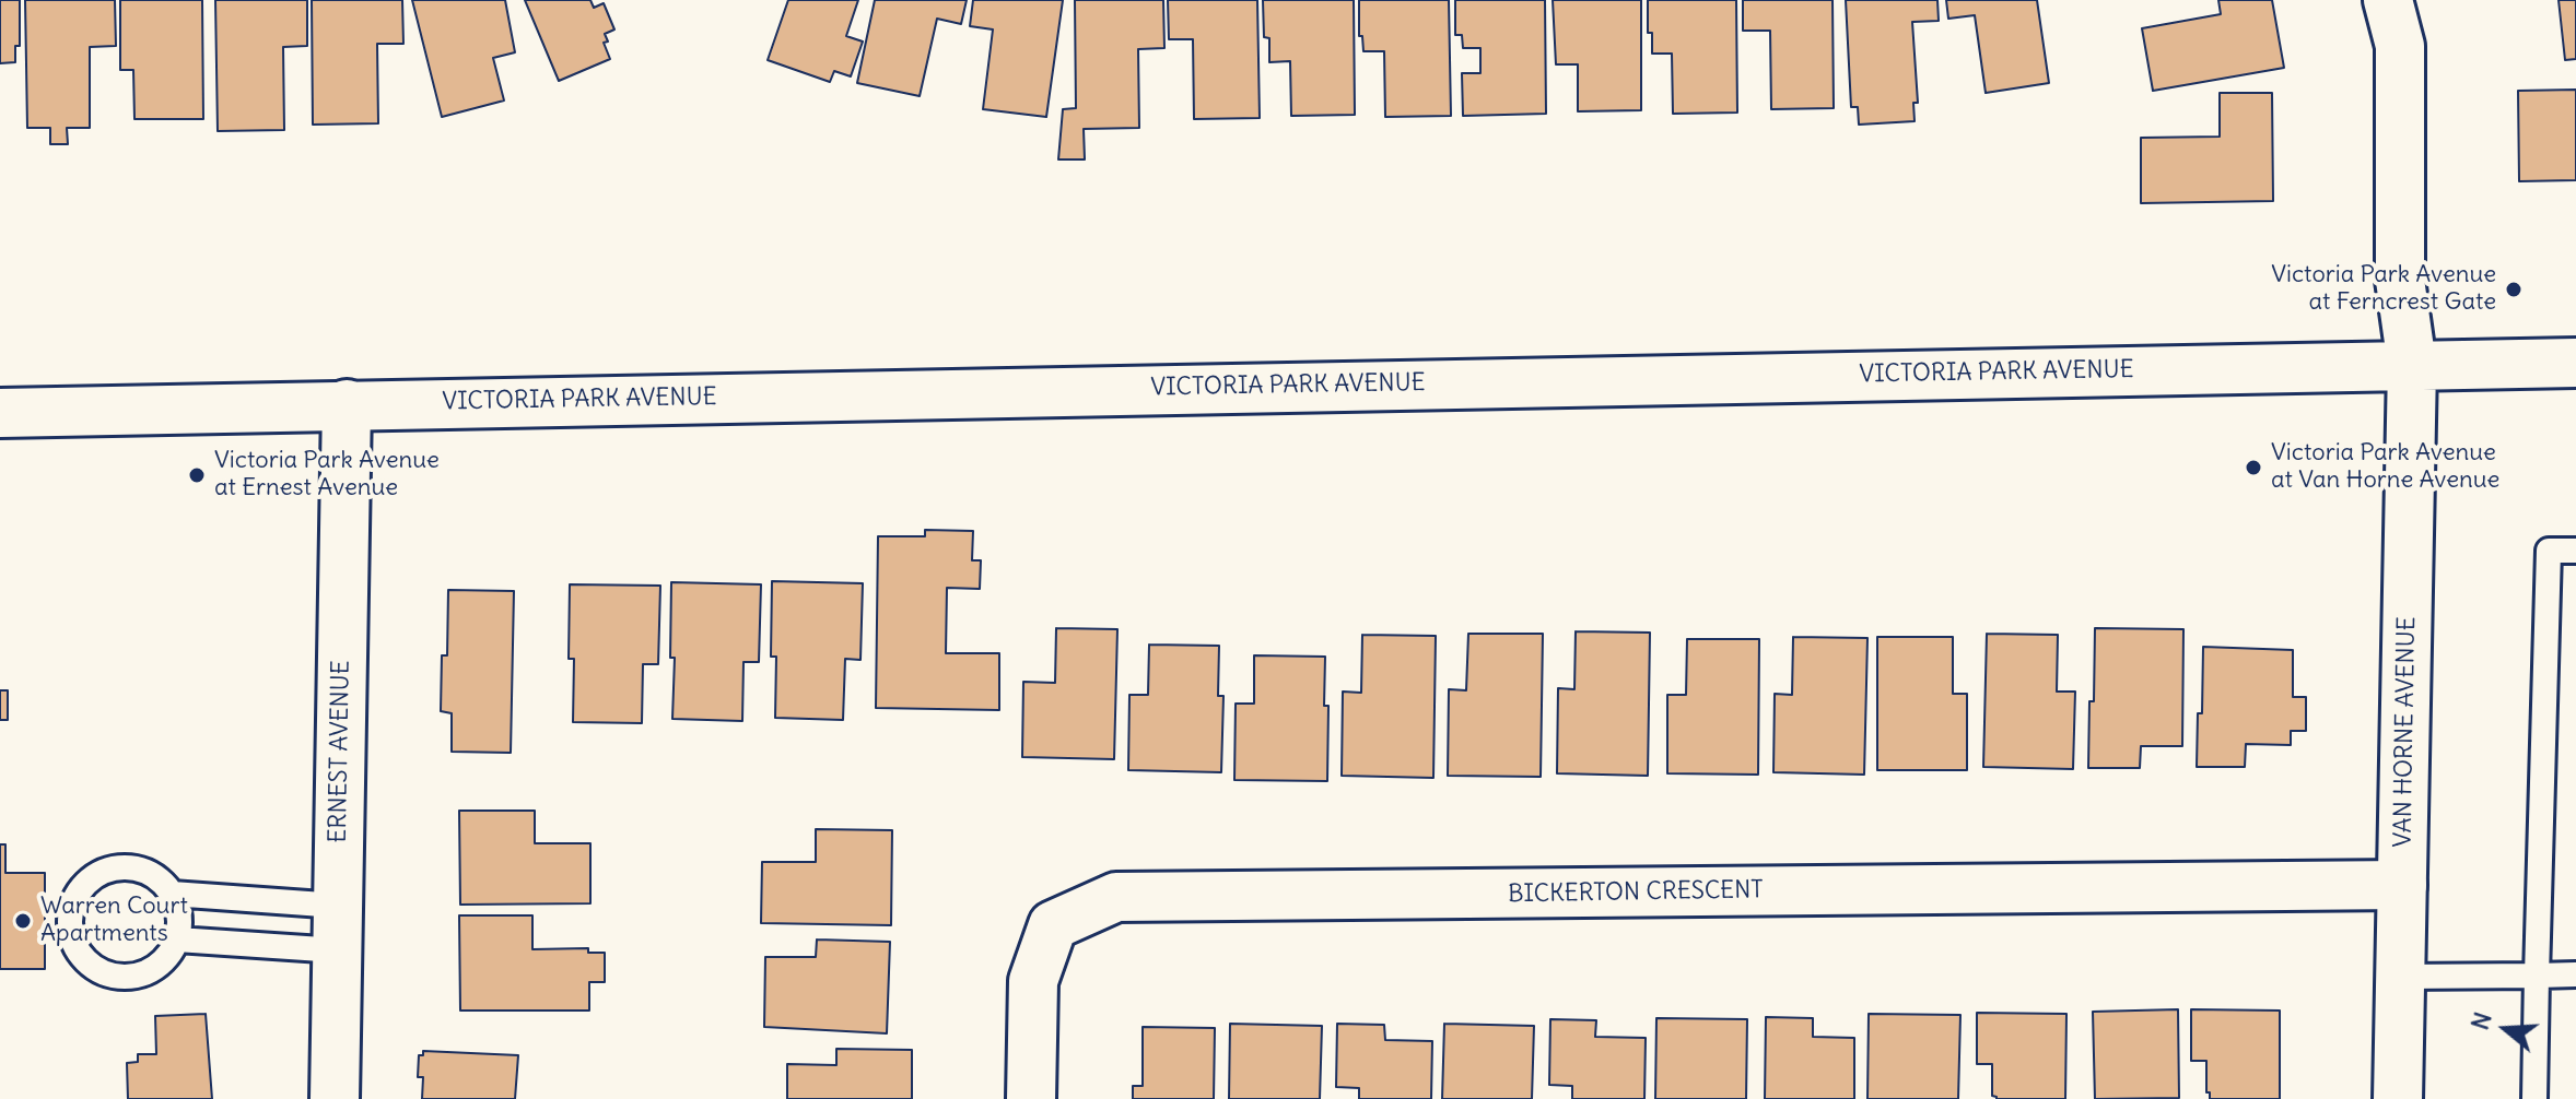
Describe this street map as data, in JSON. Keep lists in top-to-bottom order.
{
  "streets": {
    "street": [
      "VICTORIA PARK AVENUE",
      "VAN HORNE AVENUE",
      "ERNEST AVENUE",
      "BICKERTON CRESCENT"
    ]
  },
  "crossings": [
    ["VICTORIA PARK AVENUE", "VAN HORNE AVENUE"],
    ["VICTORIA PARK AVENUE", "ERNEST AVENUE"],
    ["VAN HORNE AVENUE", "BICKERTON CRESCENT"]
  ],
  "places": [
    "Victoria Park Avenue at Ferncrest Gate",
    "Victoria Park Avenue at Van Horne Avenue",
    "Victoria Park Avenue at Ernest Avenue",
    "Warren Court Apartments"
  ],
  "north": "left"
}
